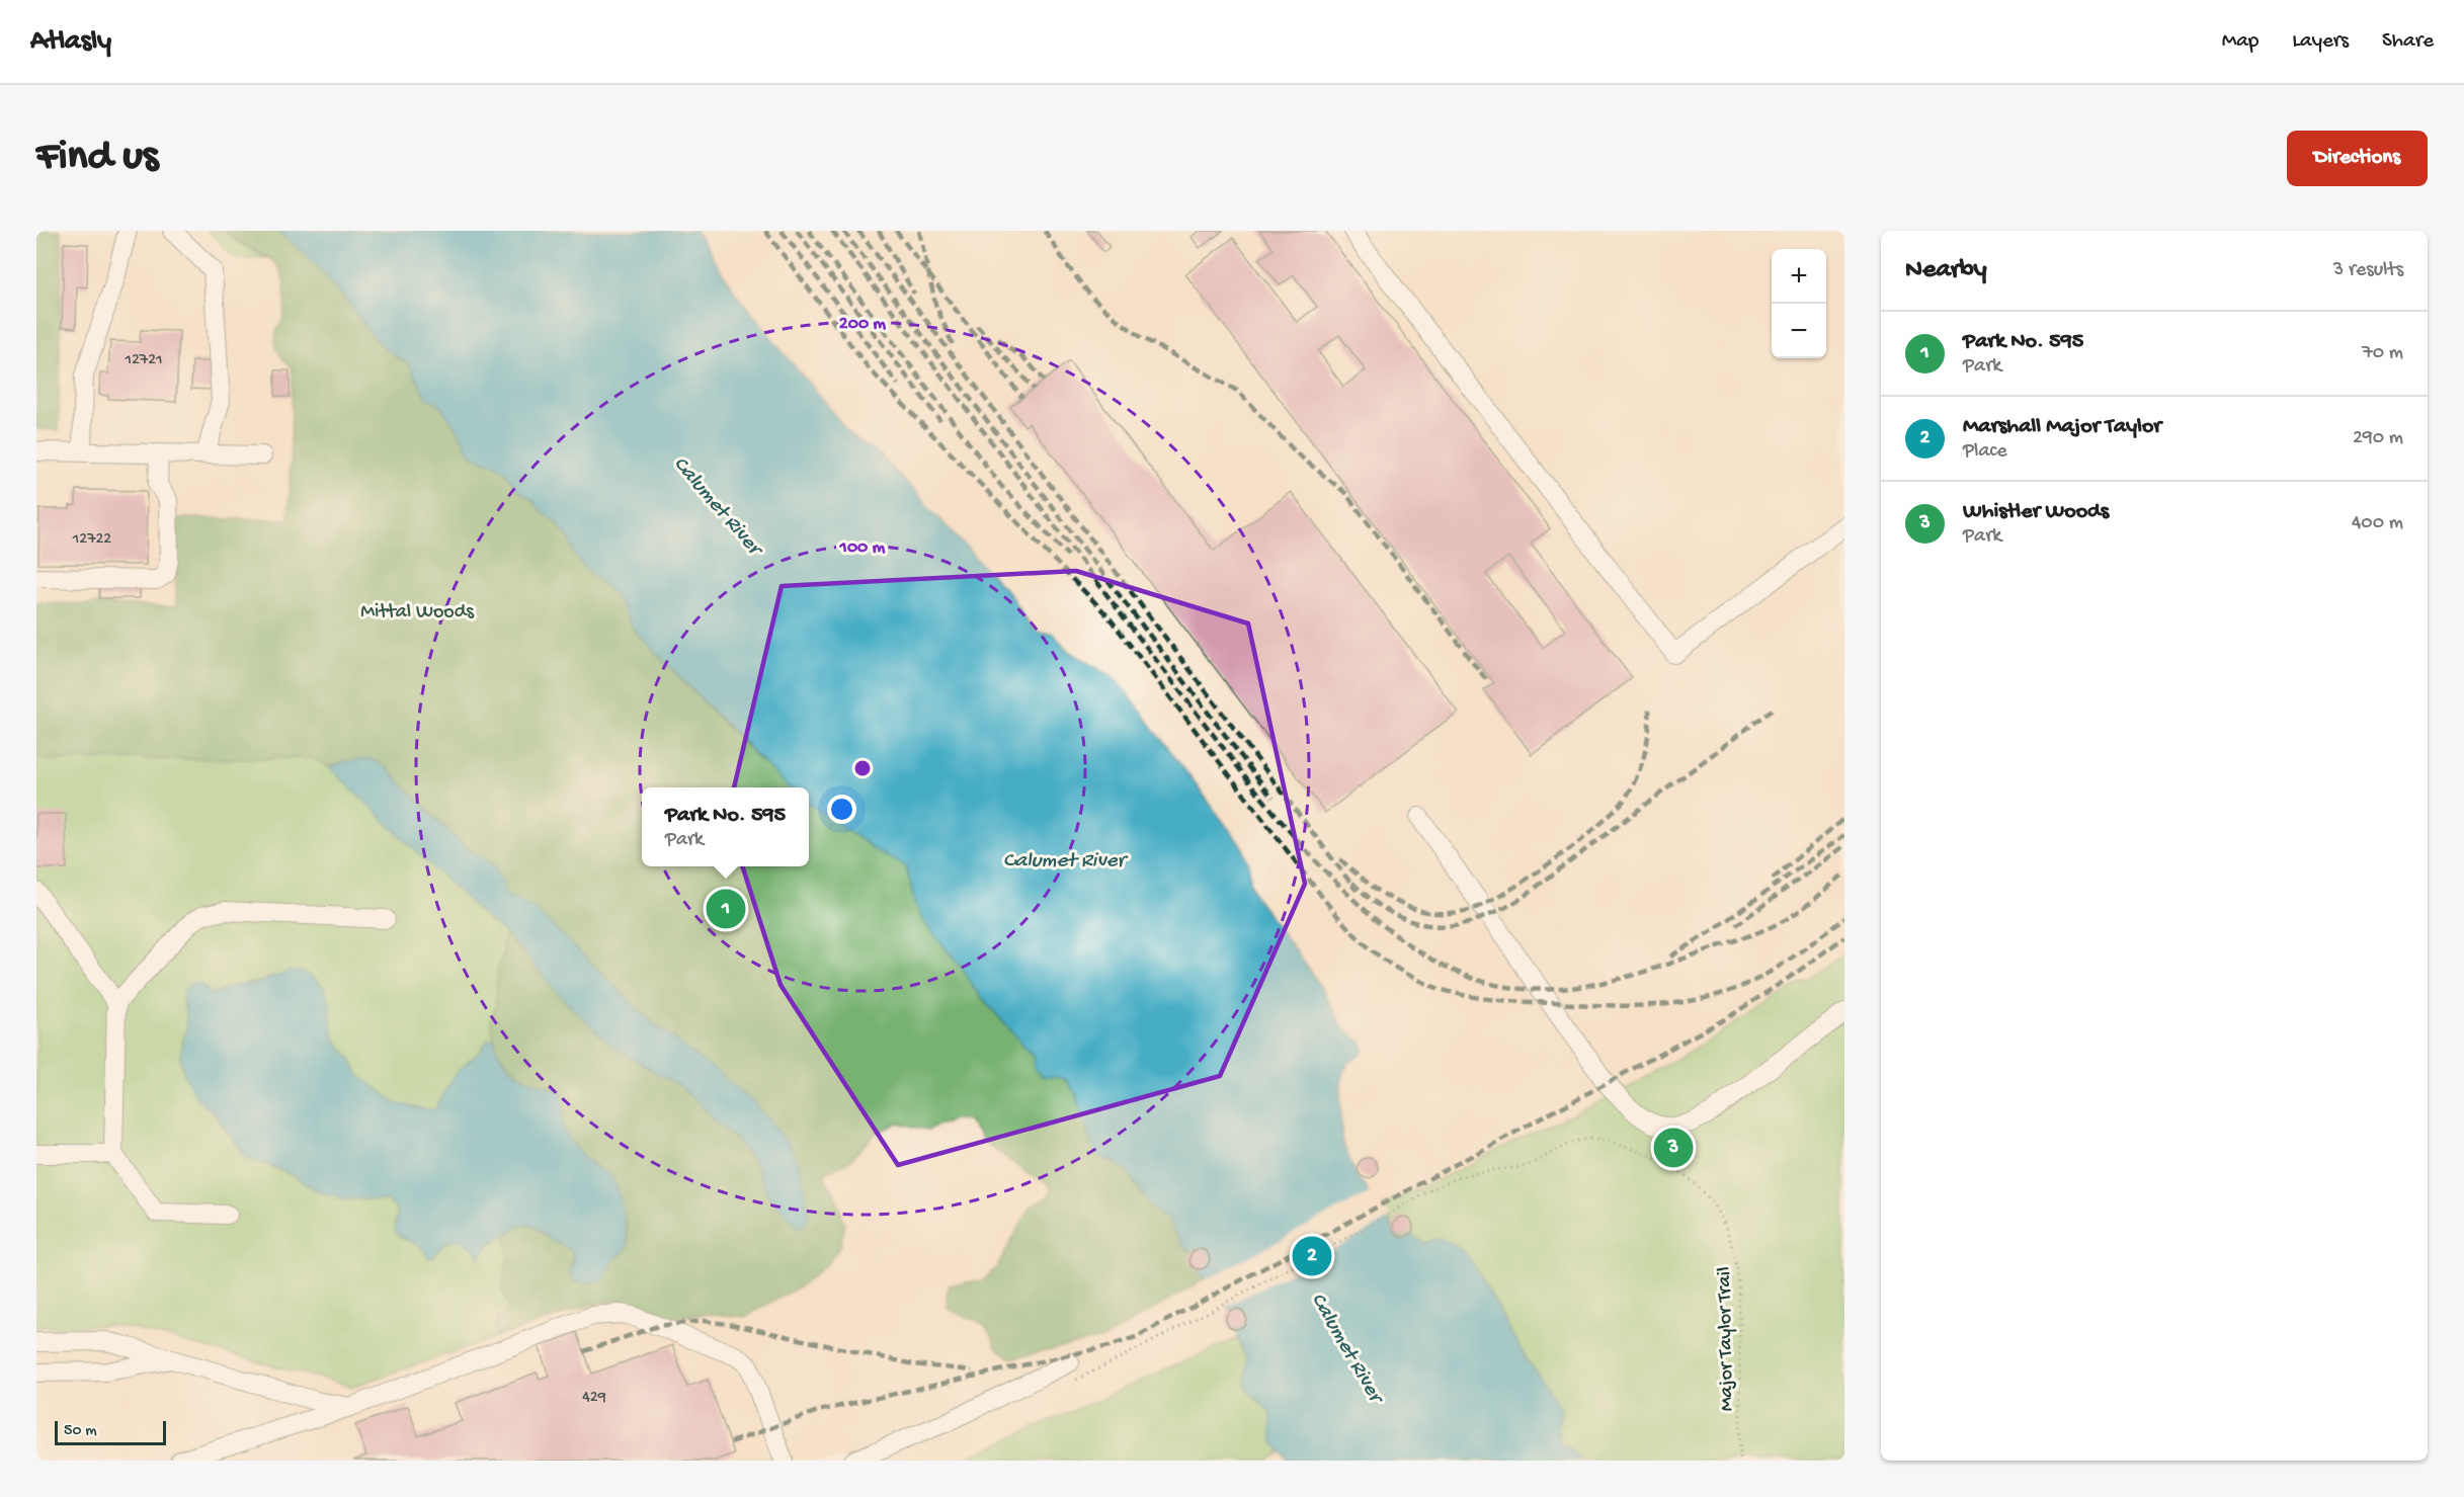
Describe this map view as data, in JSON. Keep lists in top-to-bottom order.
{
  "streets": {
    "path": ["Major Taylor Trail"]
  },
  "water": ["Calumet River"],
  "parks": ["Mittal Woods"],
  "house_numbers": ["12721", "12722", "429"],
  "scale_bar": "50 m",
  "page": {
    "header": "Atlasly",
    "nav": ["Map", "Layers", "Share"],
    "buttons": "Directions",
    "title": "Find us",
    "heading": ["Nearby", "3 results"],
    "map_buttons": ["+", "−"],
    "list": [
      {
        "mark": "1",
        "name": "Park No. 595",
        "note": "Park",
        "value": "70 m"
      },
      {
        "mark": "2",
        "name": "Marshall Major Taylor",
        "note": "Place",
        "value": "290 m"
      },
      {
        "mark": "3",
        "name": "Whistler Woods",
        "note": "Park",
        "value": "400 m"
      }
    ],
    "popup": ["Park No. 595", "Park"],
    "pins": ["1", "3", "2"],
    "scale": "50 m"
  },
  "rings": ["200 m", "100 m"]
}
